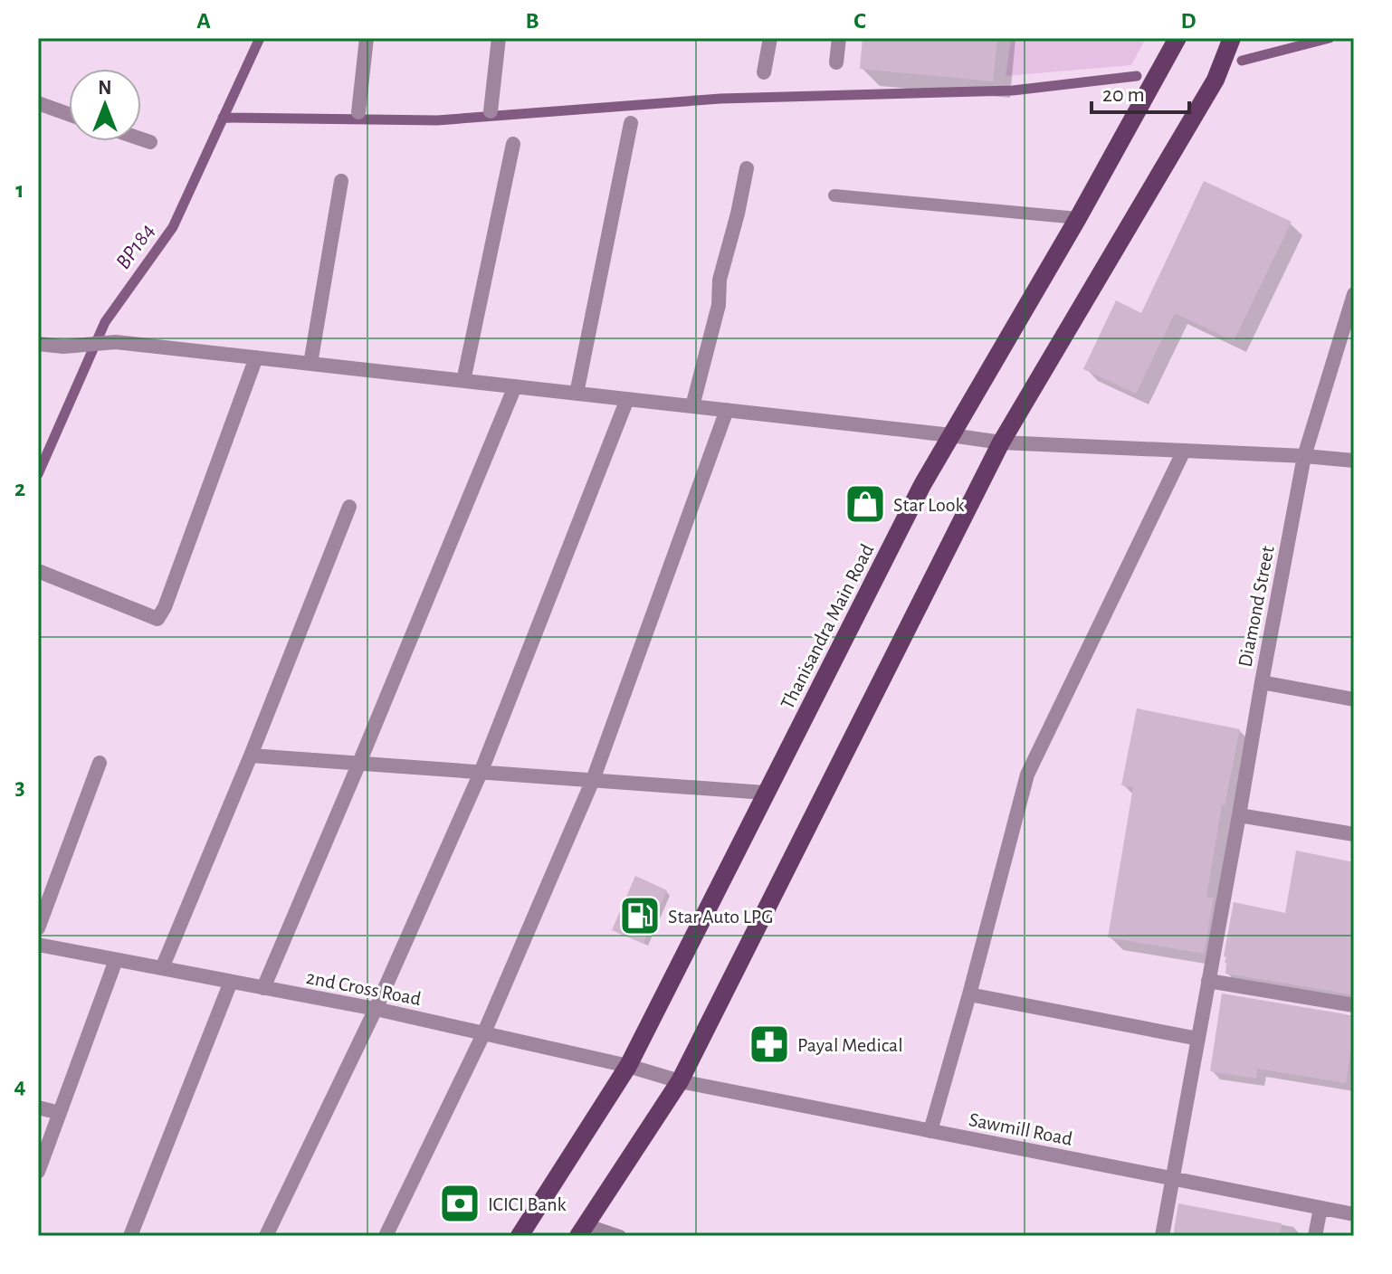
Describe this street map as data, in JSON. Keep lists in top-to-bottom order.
{
  "streets": {
    "main road": ["Thanisandra Main Road"],
    "street": ["Diamond Street", "2nd Cross Road", "Sawmill Road"]
  },
  "crossings": [
    ["Diamond Street", "Sawmill Road"],
    ["Thanisandra Main Road", "2nd Cross Road"],
    ["2nd Cross Road", "Sawmill Road"]
  ],
  "water": ["BP184"],
  "places": {
    "shop": ["Star Look"],
    "fuel station": ["Star Auto LPG"],
    "pharmacy": ["Payal Medical"],
    "bank": ["ICICI Bank"]
  },
  "scale_bar": "20 m",
  "north": "top",
  "grid": {
    "columns": [
      "A",
      "B",
      "C",
      "D"
    ],
    "rows": [
      "1",
      "2",
      "3",
      "4"
    ]
  }
}
